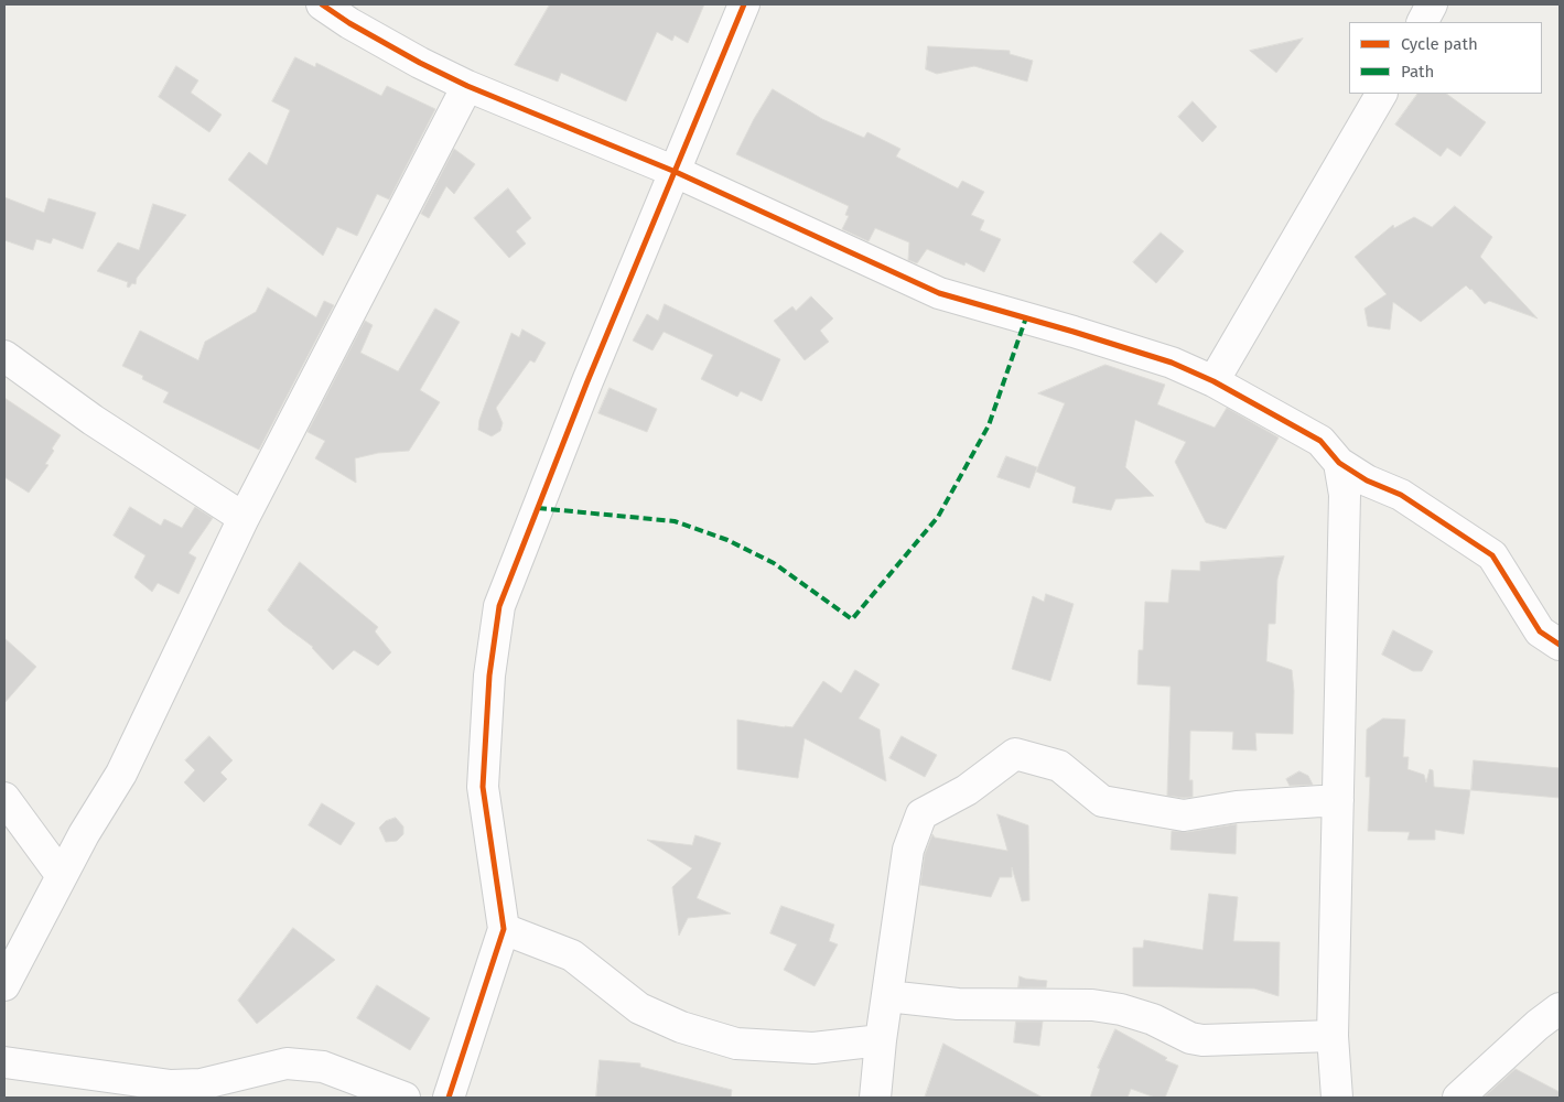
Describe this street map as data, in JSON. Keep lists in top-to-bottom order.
{
  "legend": ["Cycle path", "Path"]
}
